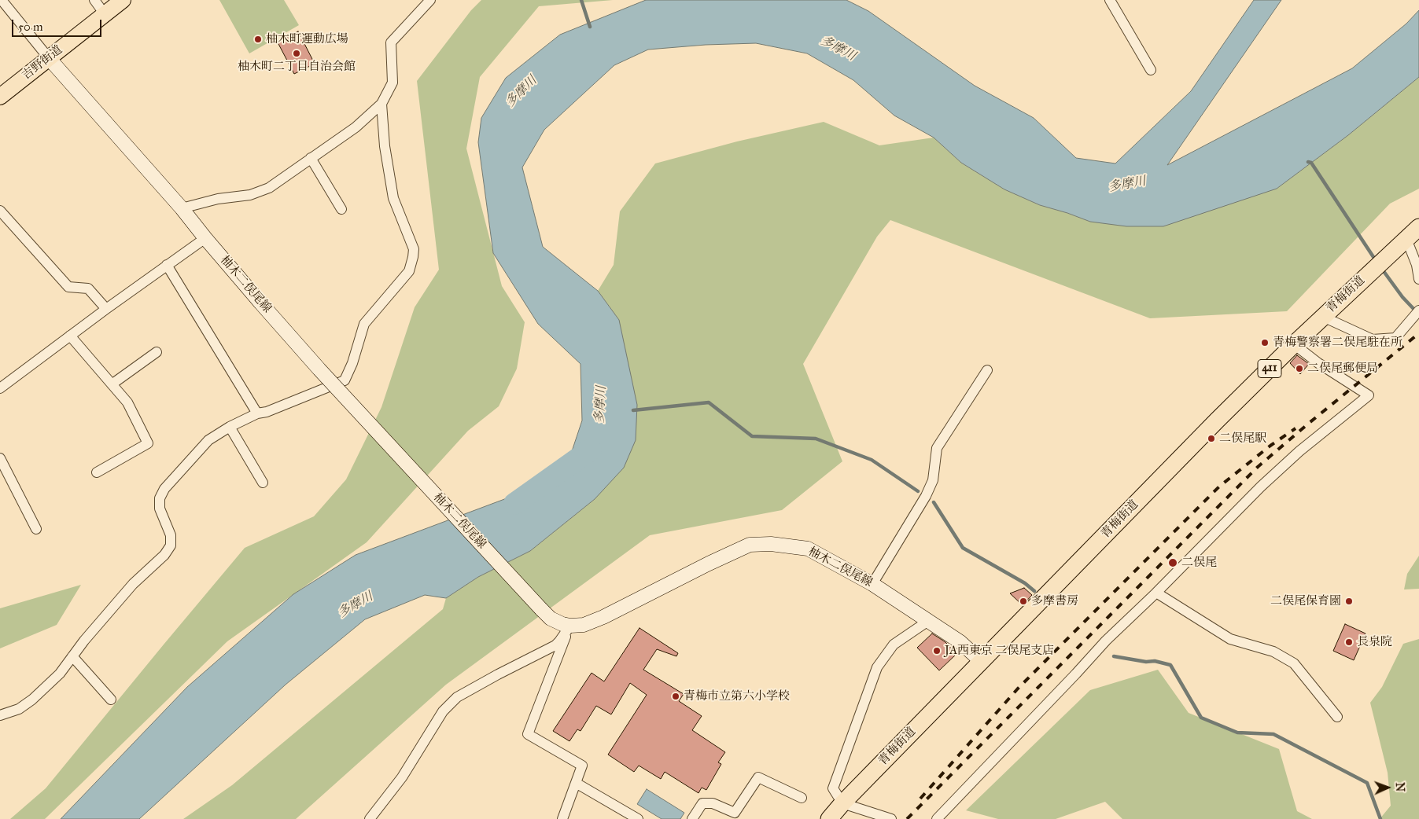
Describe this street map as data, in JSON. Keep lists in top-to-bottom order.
{
  "streets": {
    "highway": ["青梅街道", "411"],
    "main road": ["吉野街道", "柚木二俣尾線"]
  },
  "crossings": [
    ["吉野街道", "柚木二俣尾線"],
    ["柚木二俣尾線", "青梅街道"]
  ],
  "water": ["多摩川"],
  "places": [
    "柚木町運動広場",
    "柚木町二丁目自治会館",
    "青梅警察署二俣尾駐在所",
    "二俣尾郵便局",
    "二俣尾駅",
    "二俣尾",
    "多摩書房",
    "二俣尾保育園",
    "長泉院",
    "JA西東京 二俣尾支店",
    "青梅市立第六小学校"
  ],
  "scale_bar": "50 m",
  "north": "right"
}
